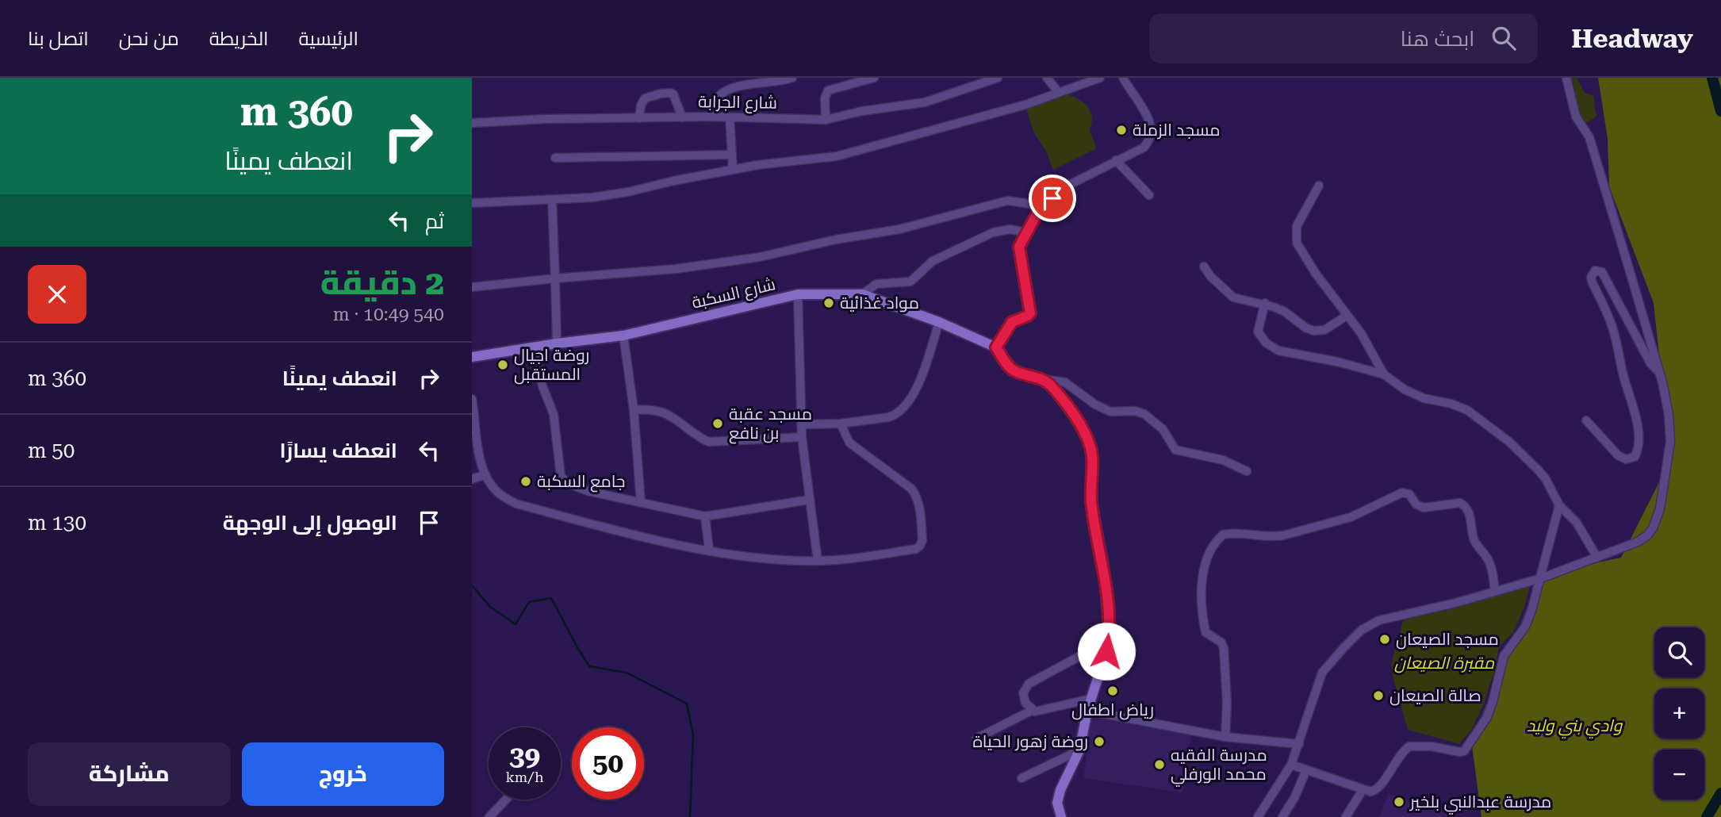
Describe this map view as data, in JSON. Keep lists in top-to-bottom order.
{
  "streets": {
    "main road": ["شارع السكبة"],
    "street": ["شارع الجرابة"]
  },
  "parks": ["مقبرة الصيعان", "وادي بني وليد"],
  "places": [
    "مسجد الزملة",
    "مواد غذائية",
    "روضة اجيال المستقبل",
    "مسجد عقبة بن نافع",
    "جامع السكبة",
    "مسجد الصيعان",
    "رياض اطفال",
    "صالة الصيعان",
    "روضة زهور الحياة",
    "مدرسة الفقيه محمد الورفلي",
    "مدرسة عبدالنبي بلخير"
  ],
  "page": {
    "header": "Headway",
    "search": "ابحث هنا",
    "nav": [
      "الرئيسية",
      "الخريطة",
      "من نحن",
      "اتصل بنا"
    ],
    "turn": ["360 m", "انعطف يمينًا"],
    "then": "ثم",
    "heading": ["2 دقيقة", "540 m · 10:49"],
    "list": [
      {
        "name": "انعطف يمينًا",
        "value": "360 m"
      },
      {
        "name": "انعطف يسارًا",
        "value": "50 m"
      },
      {
        "name": "الوصول إلى الوجهة",
        "value": "130 m"
      }
    ],
    "map_buttons": ["+", "−"],
    "speed": "39 km/h",
    "limit": "50",
    "buttons": ["خروج", "مشاركة"]
  }
}
